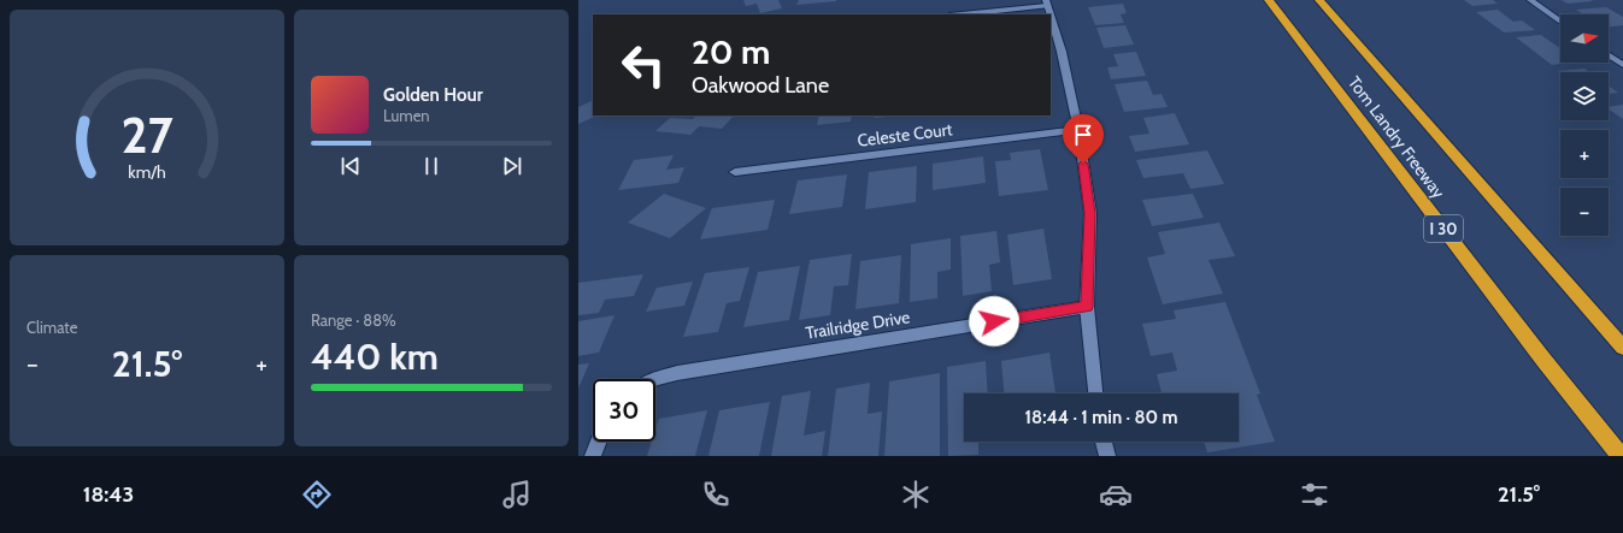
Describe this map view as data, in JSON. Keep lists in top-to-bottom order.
{
  "streets": {
    "highway": ["Tom Landry Freeway", "I 30"],
    "street": ["Celeste Court", "Trailridge Drive"]
  },
  "north": "right",
  "page": {
    "map_buttons": ["+", "−"],
    "turn": ["20 m", "Oakwood Lane"],
    "song": ["Golden Hour", "Lumen"],
    "tile": [
      "Climate",
      ["Range · 88%", "440 km"]
    ],
    "heat": ["−", "21.5°", "+"],
    "limit": "30",
    "trip": "18:44 · 1 min · 80 m",
    "tabs": ["18:43", "21.5°"],
    "gauge": ["27", "km/h"]
  }
}
